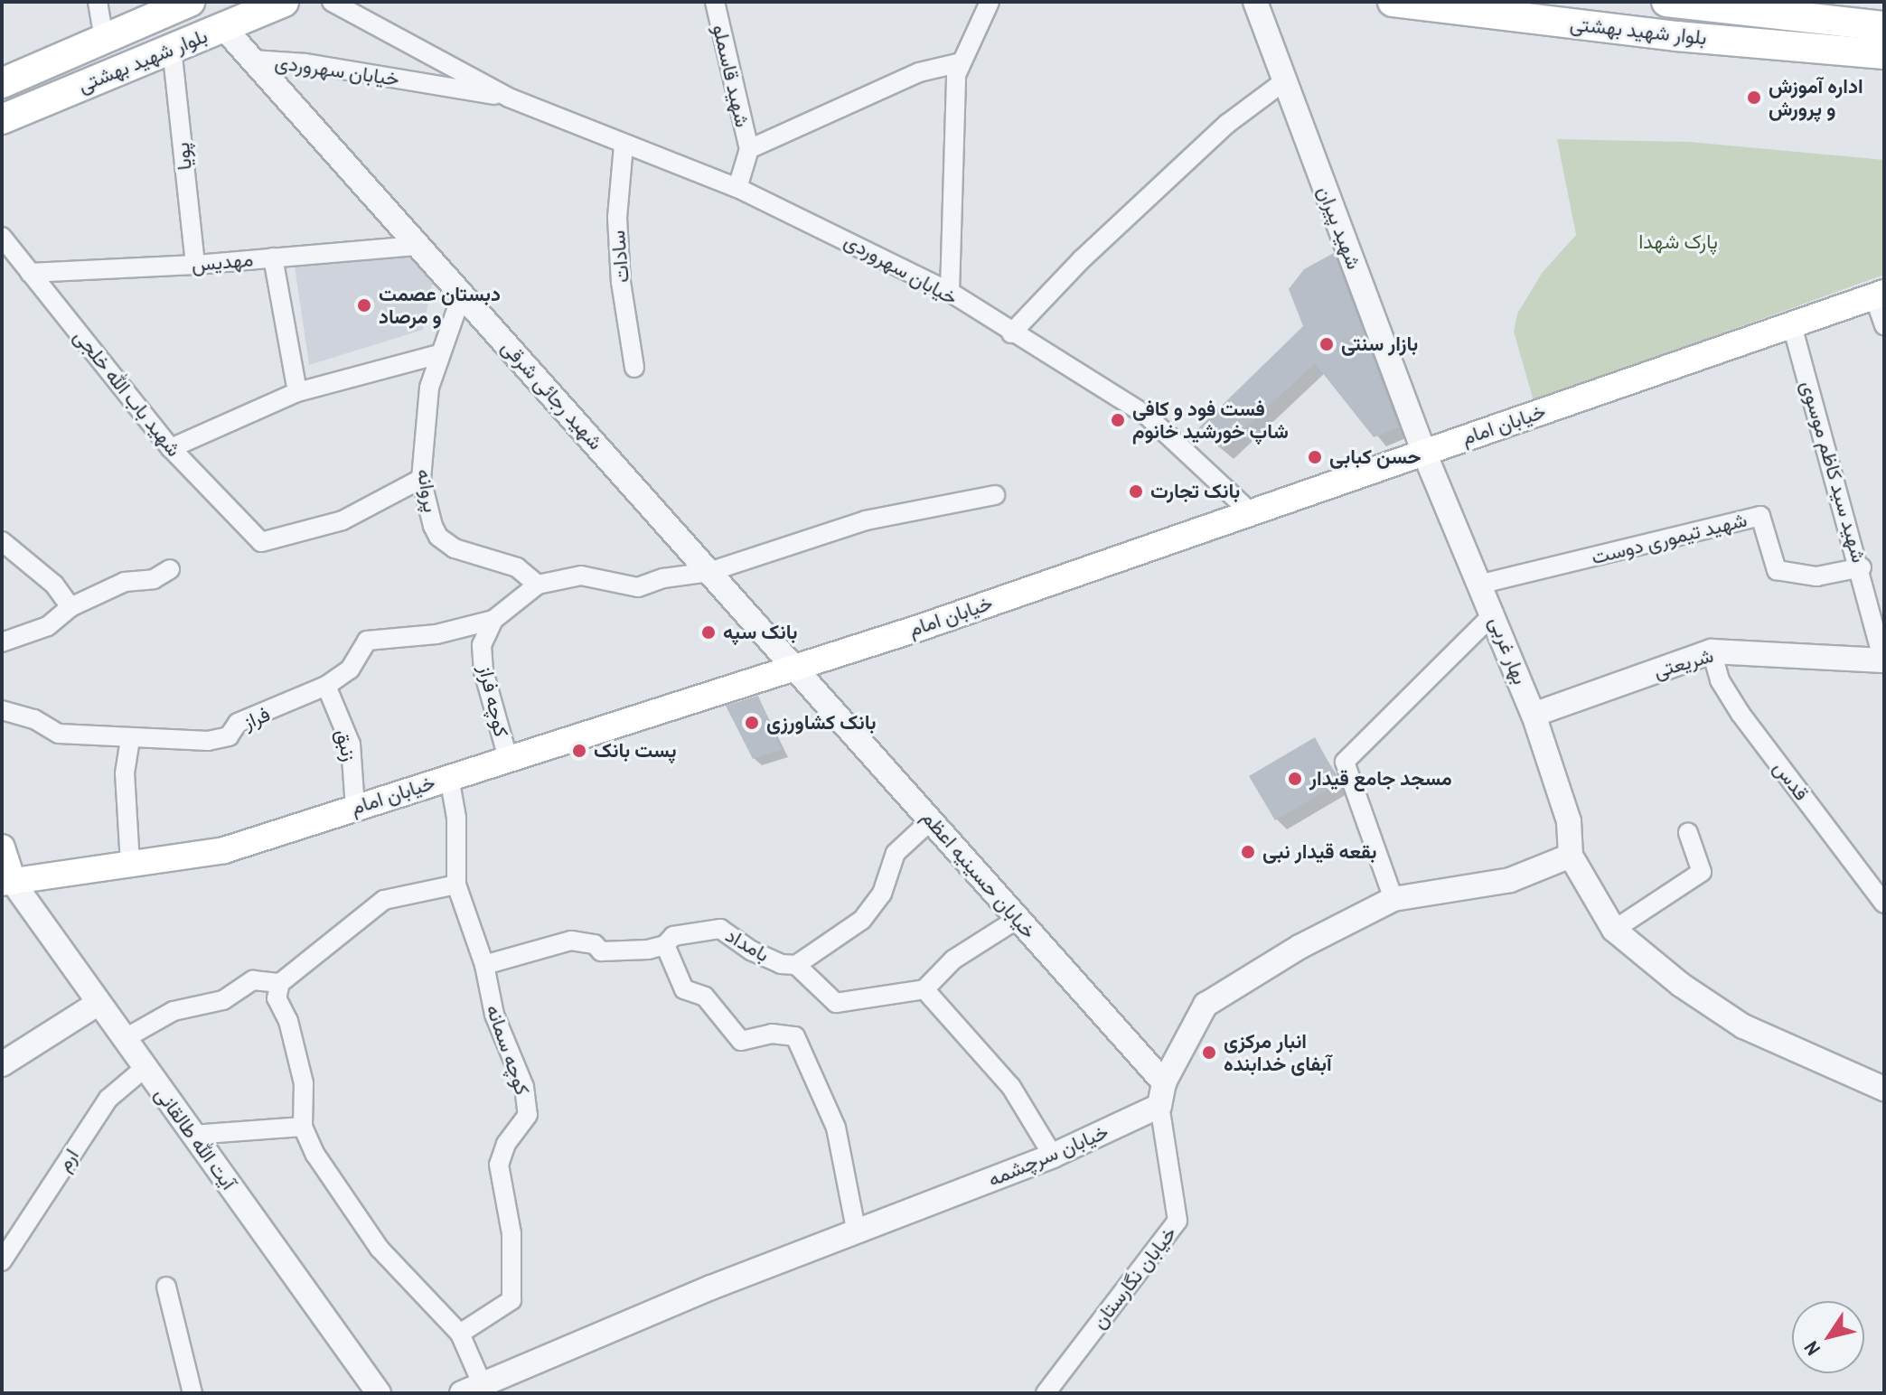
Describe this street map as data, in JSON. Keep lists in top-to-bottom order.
{
  "streets": {
    "main road": ["بلوار شهید بهشتی", "خیابان امام"],
    "street": [
      "خیابان سهروردی",
      "شهید قاسملو",
      "پویا",
      "شهید پیران",
      "سادات",
      "مهدیس",
      "شهید باب الله خلجی",
      "شهید رجائی شرقی",
      "شهید سید کاظم موسوی",
      "پروانه",
      "شهید تیموری دوست",
      "بهار غربی",
      "شریعتی",
      "کوچه فراز",
      "فراز",
      "زنبق",
      "قدس",
      "خیابان حسینیه اعظم",
      "بامداد",
      "کوچه سمانه",
      "آیت الله طالقانی",
      "خیابان سرچشمه",
      "ارم",
      "خیابان نگارستان"
    ]
  },
  "crossings": [
    ["بلوار شهید بهشتی", "پویا"],
    ["بلوار شهید بهشتی", "شهید رجائی شرقی"],
    ["خیابان سهروردی", "سادات"],
    ["خیابان سهروردی", "شهید رجائی شرقی"],
    ["خیابان سهروردی", "خیابان امام"],
    ["پویا", "مهدیس"],
    ["شهید پیران", "خیابان امام"],
    ["شهید پیران", "بهار غربی"],
    ["مهدیس", "شهید باب الله خلجی"],
    ["مهدیس", "شهید رجائی شرقی"],
    ["شهید باب الله خلجی", "پروانه"],
    ["شهید رجائی شرقی", "خیابان امام"],
    ["شهید رجائی شرقی", "پروانه"],
    ["شهید رجائی شرقی", "خیابان حسینیه اعظم"],
    ["خیابان امام", "شهید سید کاظم موسوی"],
    ["خیابان امام", "بهار غربی"],
    ["خیابان امام", "کوچه فراز"],
    ["خیابان امام", "زنبق"],
    ["خیابان امام", "خیابان حسینیه اعظم"],
    ["خیابان امام", "کوچه سمانه"],
    ["خیابان امام", "آیت الله طالقانی"],
    ["شهید سید کاظم موسوی", "شهید تیموری دوست"],
    ["شهید سید کاظم موسوی", "شریعتی"],
    ["شهید تیموری دوست", "بهار غربی"],
    ["بهار غربی", "شریعتی"],
    ["شریعتی", "قدس"],
    ["کوچه فراز", "فراز"],
    ["فراز", "زنبق"],
    ["بامداد", "کوچه سمانه"],
    ["آیت الله طالقانی", "ارم"],
    ["خیابان سرچشمه", "خیابان نگارستان"]
  ],
  "parks": ["پارک شهدا"],
  "places": [
    "اداره آموزش و پرورش",
    "دبستان عصمت و مرصاد",
    "بازار سنتی",
    "فست فود و کافی شاپ خورشید خانوم",
    "حسن کبابی",
    "بانک تجارت",
    "بانک سپه",
    "بانک کشاورزی",
    "پست بانک",
    "مسجد جامع قیدار",
    "بقعه قیدار نبی",
    "انبار مرکزی آبفای خدابنده"
  ],
  "north": "bottom left"
}
